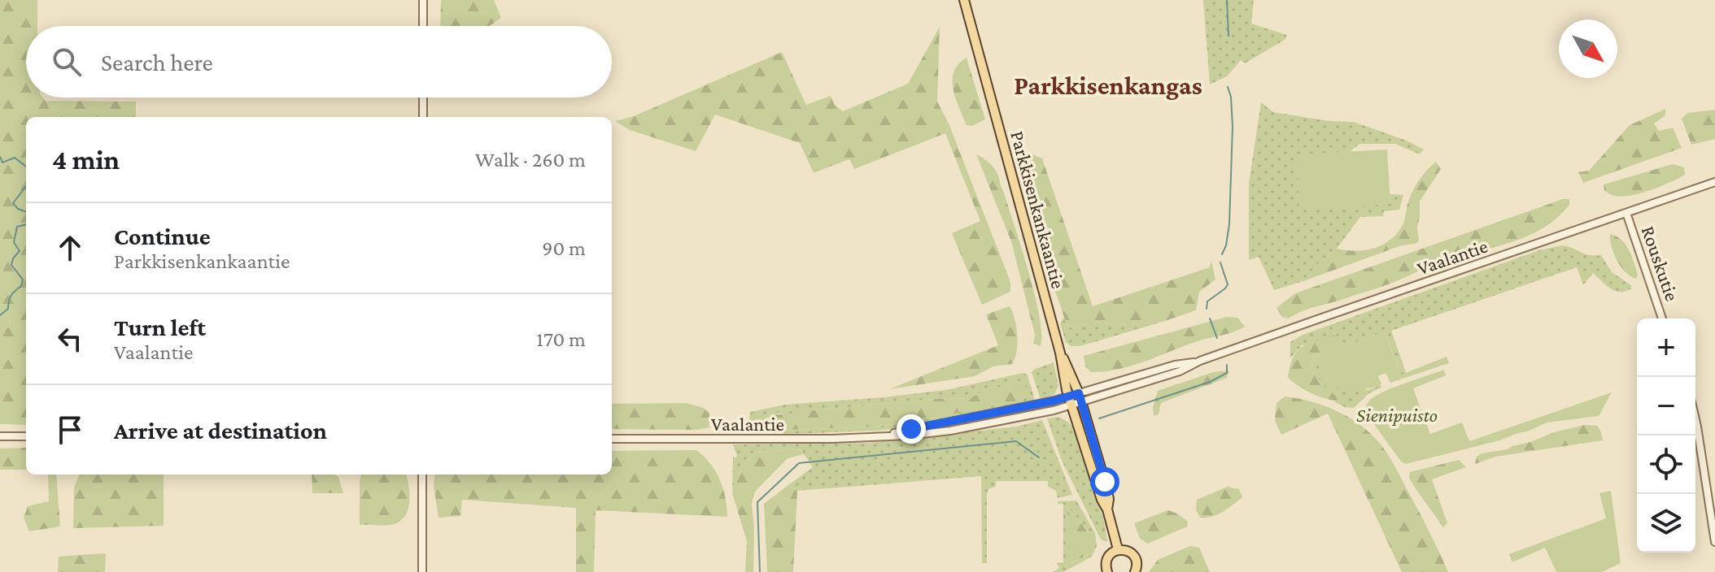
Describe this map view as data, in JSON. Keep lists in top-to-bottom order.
{
  "streets": {
    "main road": ["Parkkisenkankaantie"],
    "street": ["Vaalantie", "Rouskutie"]
  },
  "crossings": [
    ["Parkkisenkankaantie", "Vaalantie"],
    ["Vaalantie", "Rouskutie"]
  ],
  "districts": ["Parkkisenkangas"],
  "parks": ["Sienipuisto"],
  "north": "bottom right",
  "page": {
    "search": "Search here",
    "heading": ["4 min", "Walk · 260 m"],
    "list": [
      ["Continue", "Parkkisenkankaantie", "90 m"],
      ["Turn left", "Vaalantie", "170 m"],
      "Arrive at destination"
    ],
    "map_buttons": ["+", "−"]
  }
}
